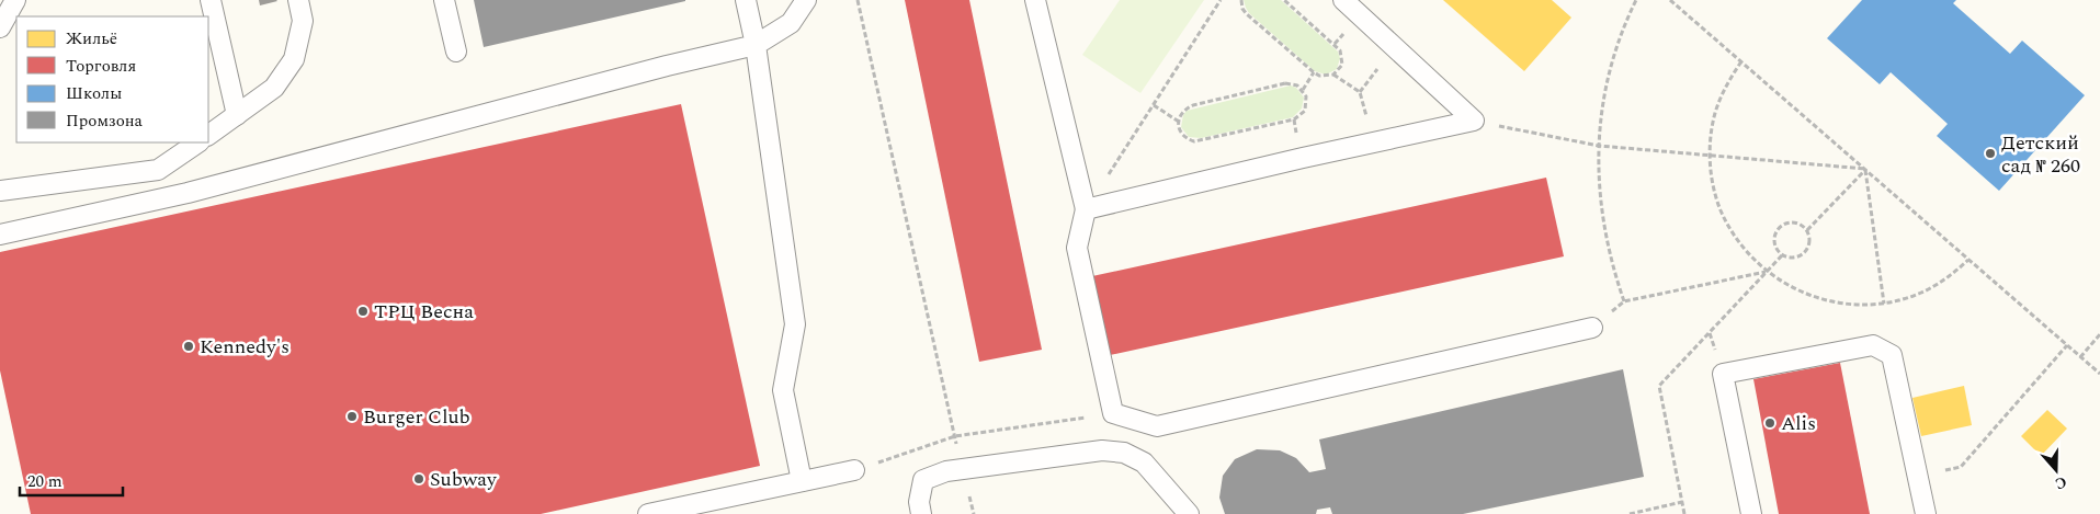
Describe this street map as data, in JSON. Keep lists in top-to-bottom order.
{
  "places": [
    "Детский сад № 260",
    "ТРЦ Весна",
    "Kennedy's",
    "Burger Club",
    "Alis",
    "Subway"
  ],
  "legend": [
    "Жильё",
    "Торговля",
    "Школы",
    "Промзона"
  ],
  "scale_bar": "20 m",
  "north": "bottom"
}
